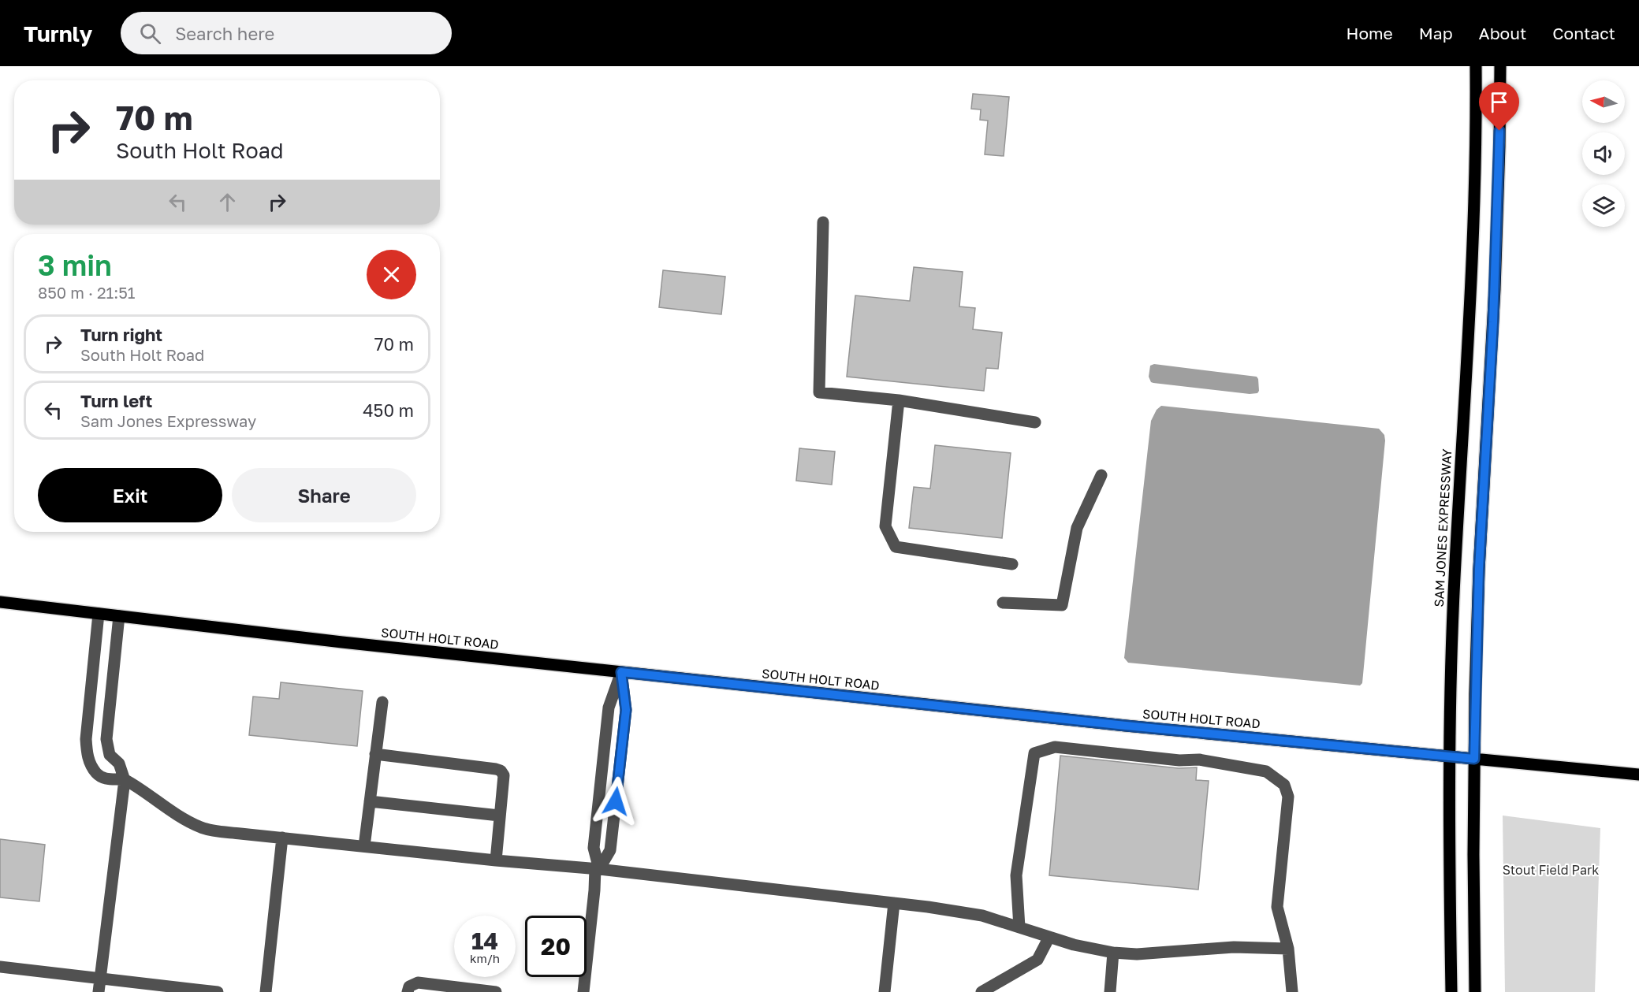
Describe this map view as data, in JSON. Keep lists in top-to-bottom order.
{
  "streets": {
    "main road": ["SAM JONES EXPRESSWAY", "SOUTH HOLT ROAD"]
  },
  "crossings": [
    ["SAM JONES EXPRESSWAY", "SOUTH HOLT ROAD"]
  ],
  "parks": ["Stout Field Park"],
  "north": "left",
  "page": {
    "header": "Turnly",
    "search": "Search here",
    "nav": [
      "Home",
      "Map",
      "About",
      "Contact"
    ],
    "turn": ["70 m", "South Holt Road"],
    "heading": ["3 min", "850 m · 21:51"],
    "list": [
      {
        "name": "Turn right",
        "note": "South Holt Road",
        "value": "70 m"
      },
      {
        "name": "Turn left",
        "note": "Sam Jones Expressway",
        "value": "450 m"
      }
    ],
    "buttons": ["Exit", "Share"],
    "speed": "14 km/h",
    "limit": "20"
  }
}
